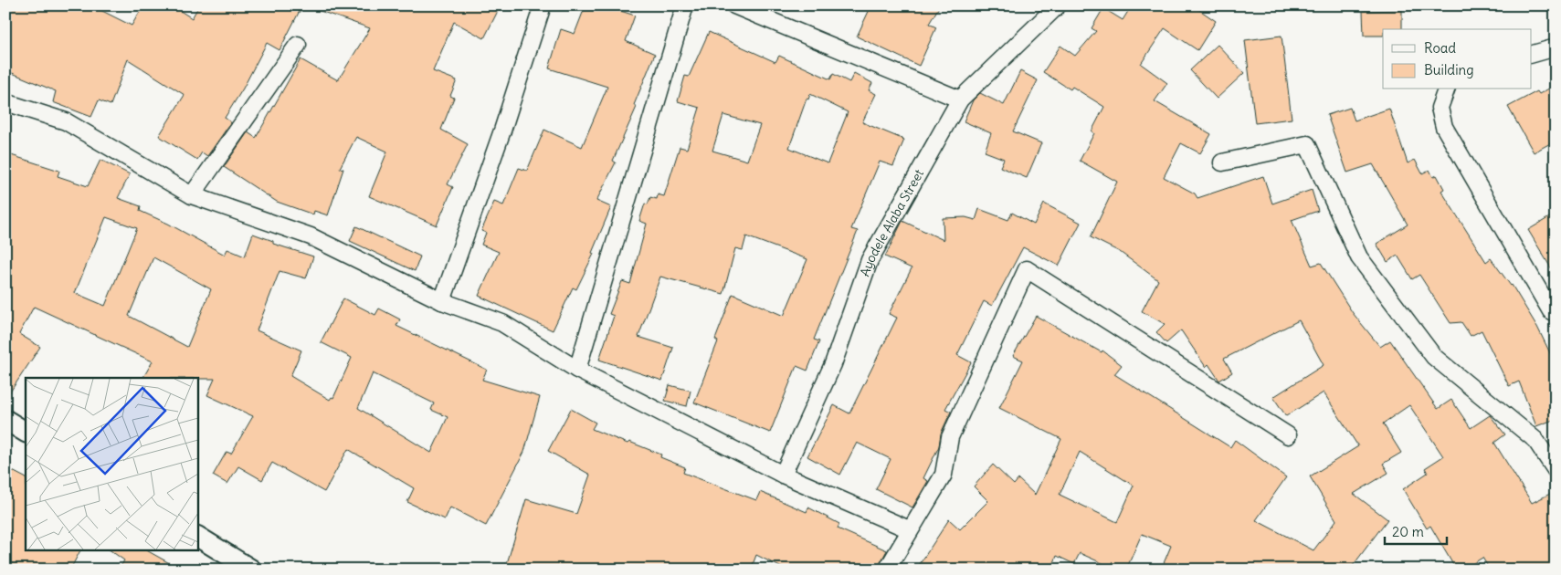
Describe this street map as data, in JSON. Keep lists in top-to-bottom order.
{
  "streets": {
    "street": ["Ayodele Alaba Street"]
  },
  "legend": ["Road", "Building"],
  "scale_bar": "20 m"
}
